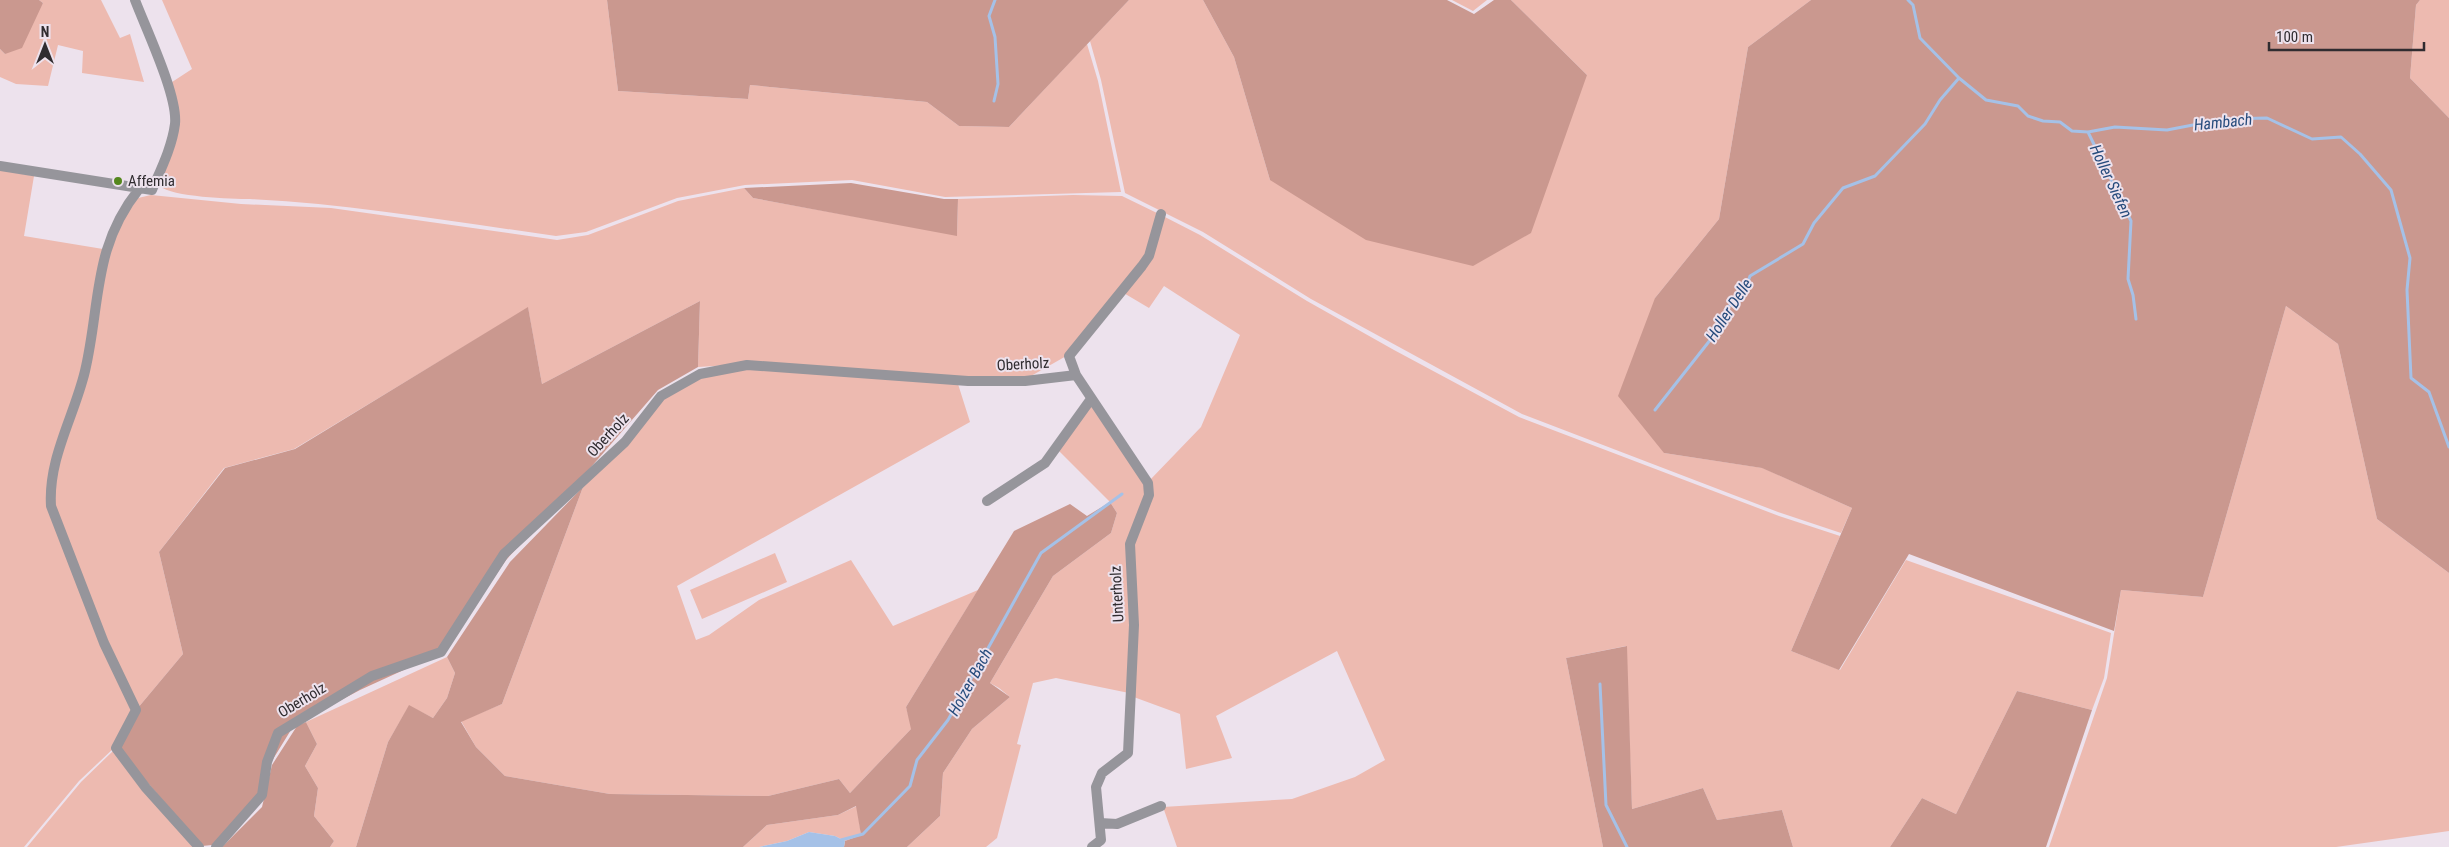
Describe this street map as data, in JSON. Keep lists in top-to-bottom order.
{
  "streets": {
    "street": ["Oberholz", "Unterholz"]
  },
  "crossings": [
    ["Oberholz", "Unterholz"]
  ],
  "water": [
    "Hambach",
    "Holler Siefen",
    "Holler Delle",
    "Holzer Bach"
  ],
  "places": ["Affemia"],
  "scale_bar": "100 m",
  "north": "top"
}
